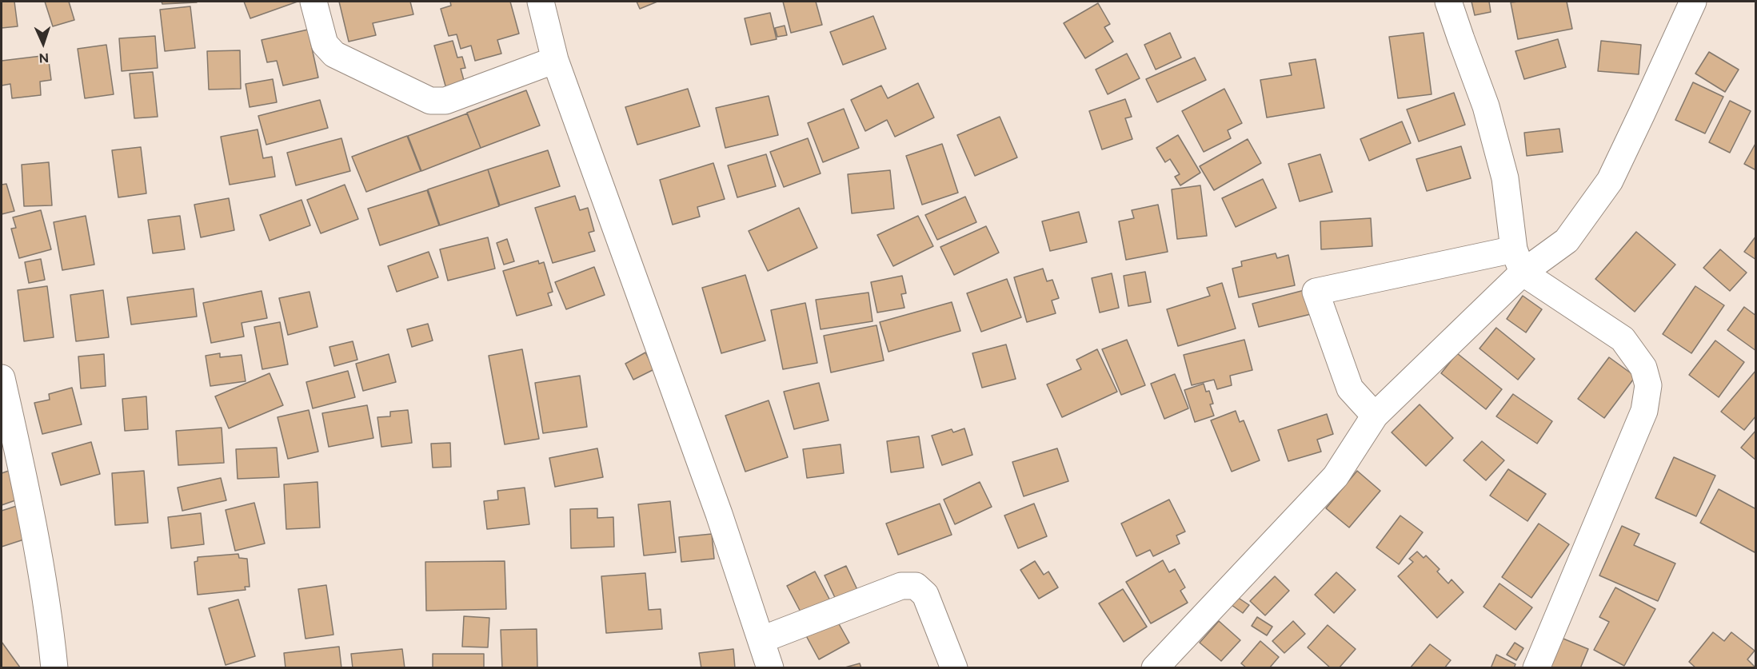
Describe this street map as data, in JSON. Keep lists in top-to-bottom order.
{
  "north": "bottom"
}
